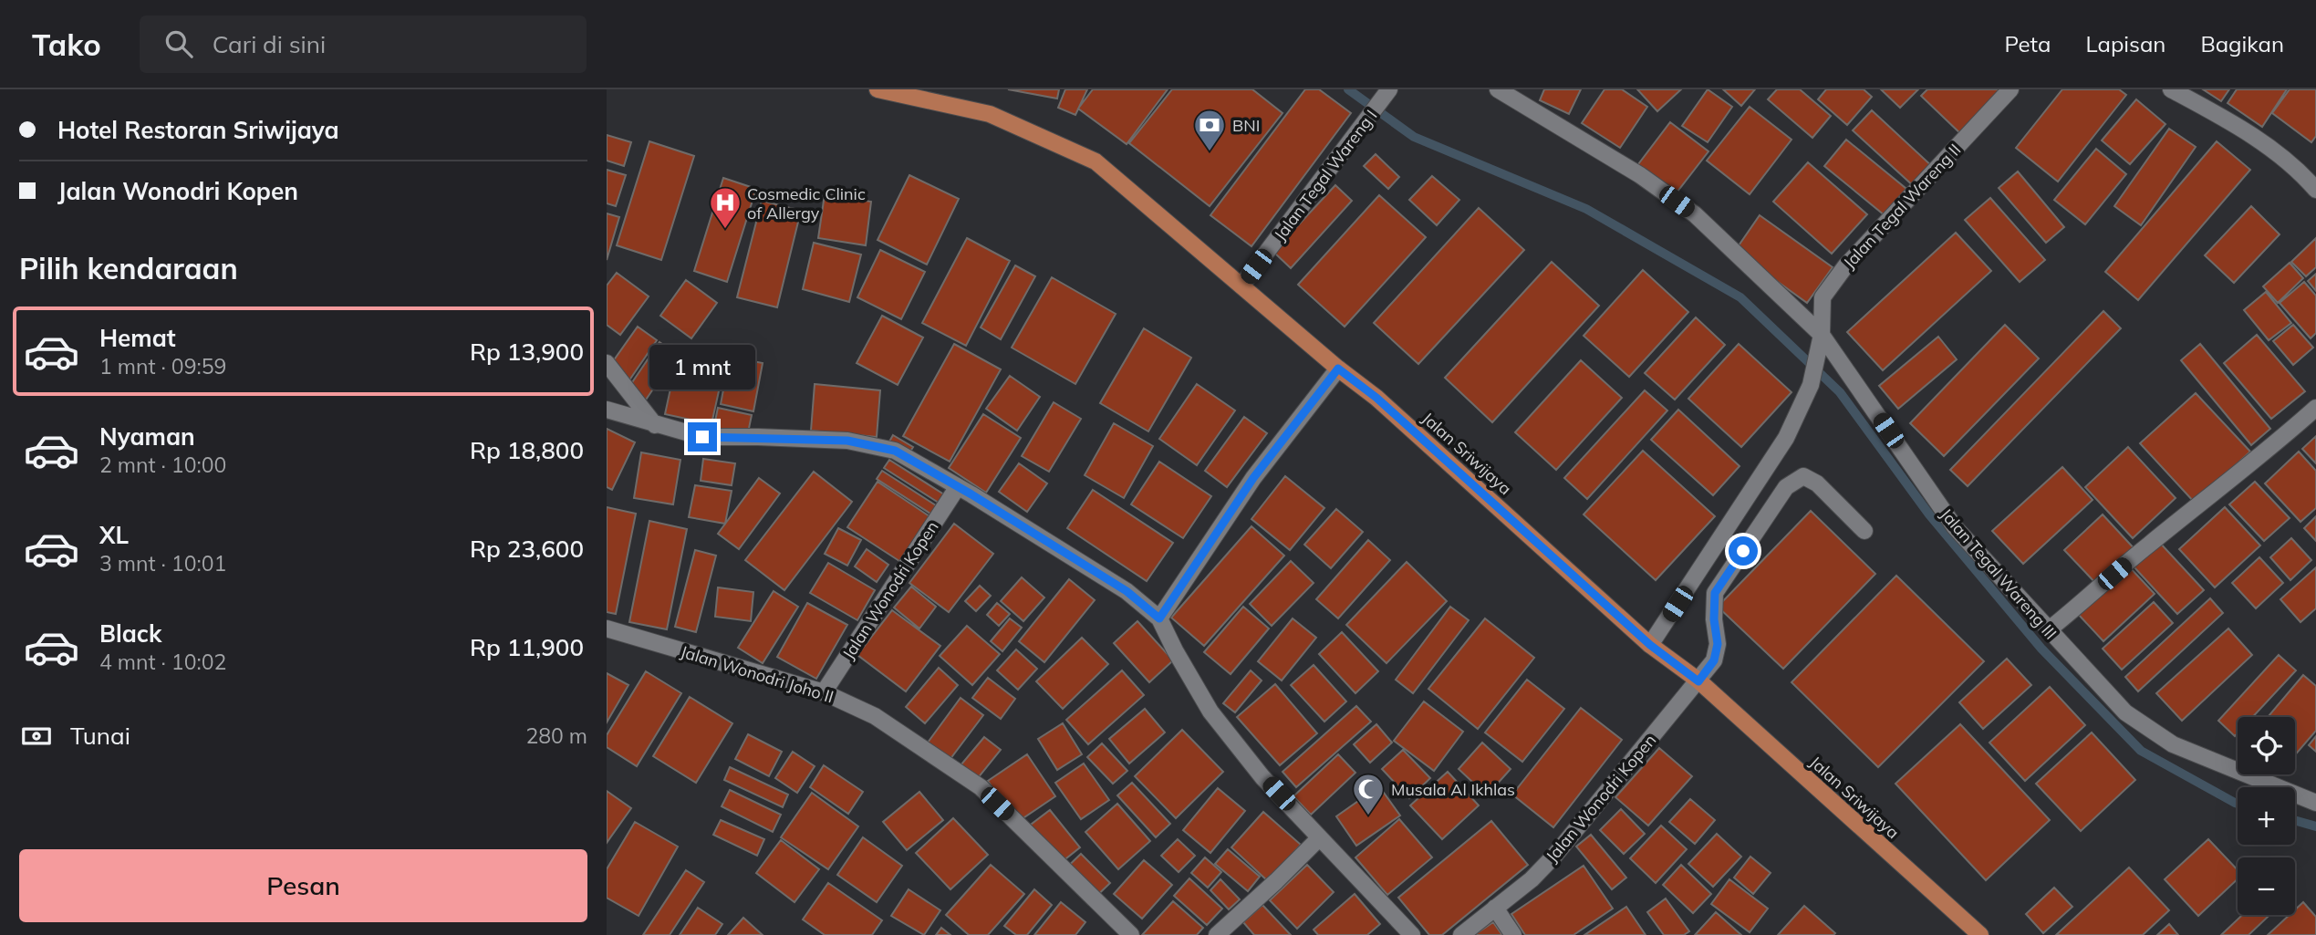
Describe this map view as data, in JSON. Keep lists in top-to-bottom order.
{
  "streets": {
    "main road": ["Jalan Sriwijaya"],
    "street": [
      "Jalan Tegal Wareng I",
      "Jalan Tegal Wareng II",
      "Jalan Tegal Wareng III",
      "Jalan Wonodri Kopen",
      "Jalan Wonodri Joho II"
    ]
  },
  "crossings": [
    ["Jalan Tegal Wareng I", "Jalan Sriwijaya"],
    ["Jalan Tegal Wareng II", "Jalan Sriwijaya"],
    ["Jalan Tegal Wareng II", "Jalan Tegal Wareng III"],
    ["Jalan Sriwijaya", "Jalan Wonodri Kopen"],
    ["Jalan Wonodri Kopen", "Jalan Wonodri Joho II"]
  ],
  "places": {
    "bank": ["BNI"],
    "hospital": ["Cosmedic Clinic of Allergy"],
    "mosque": ["Musala Al Ikhlas"]
  },
  "page": {
    "header": "Tako",
    "search": "Cari di sini",
    "nav": ["Peta", "Lapisan", "Bagikan"],
    "banner": ["Hotel Restoran Sriwijaya", "Jalan Wonodri Kopen"],
    "heading": "Pilih kendaraan",
    "list": [
      {
        "name": "Hemat",
        "note": "1 mnt · 09:59",
        "value": "Rp 13,900"
      },
      {
        "name": "Nyaman",
        "note": "2 mnt · 10:00",
        "value": "Rp 18,800"
      },
      {
        "name": "XL",
        "note": "3 mnt · 10:01",
        "value": "Rp 23,600"
      },
      {
        "name": "Black",
        "note": "4 mnt · 10:02",
        "value": "Rp 11,900"
      }
    ],
    "bubble": "1 mnt",
    "pay": ["Tunai", "280 m"],
    "map_buttons": ["+", "−"],
    "buttons": "Pesan"
  }
}
